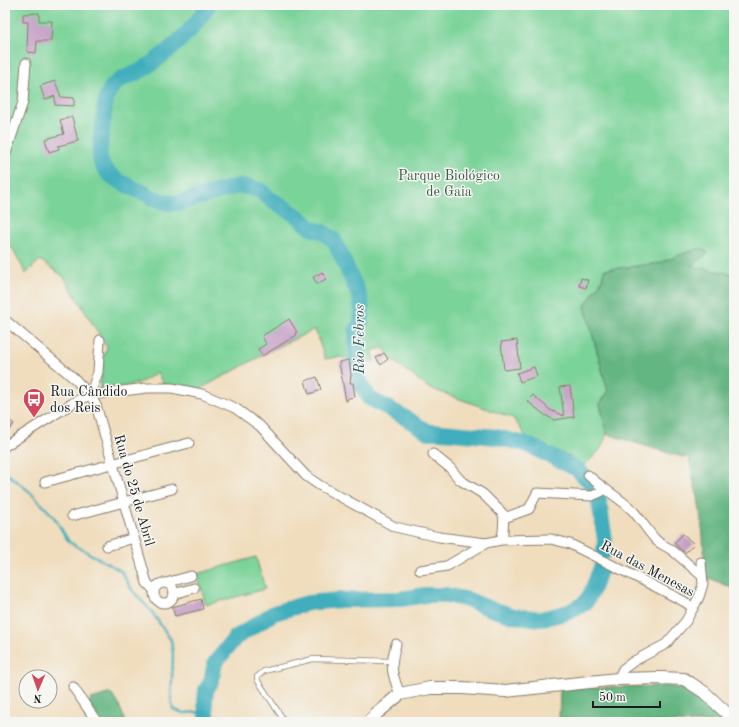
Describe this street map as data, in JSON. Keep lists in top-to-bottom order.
{
  "streets": {
    "street": ["Rua do 25 de Abril", "Rua das Menesas"]
  },
  "water": ["Rio Febros"],
  "parks": ["Parque Biológico de Gaia"],
  "places": {
    "bus stop": ["Rua Cândido dos Reis"]
  },
  "scale_bar": "50 m",
  "north": "bottom"
}
